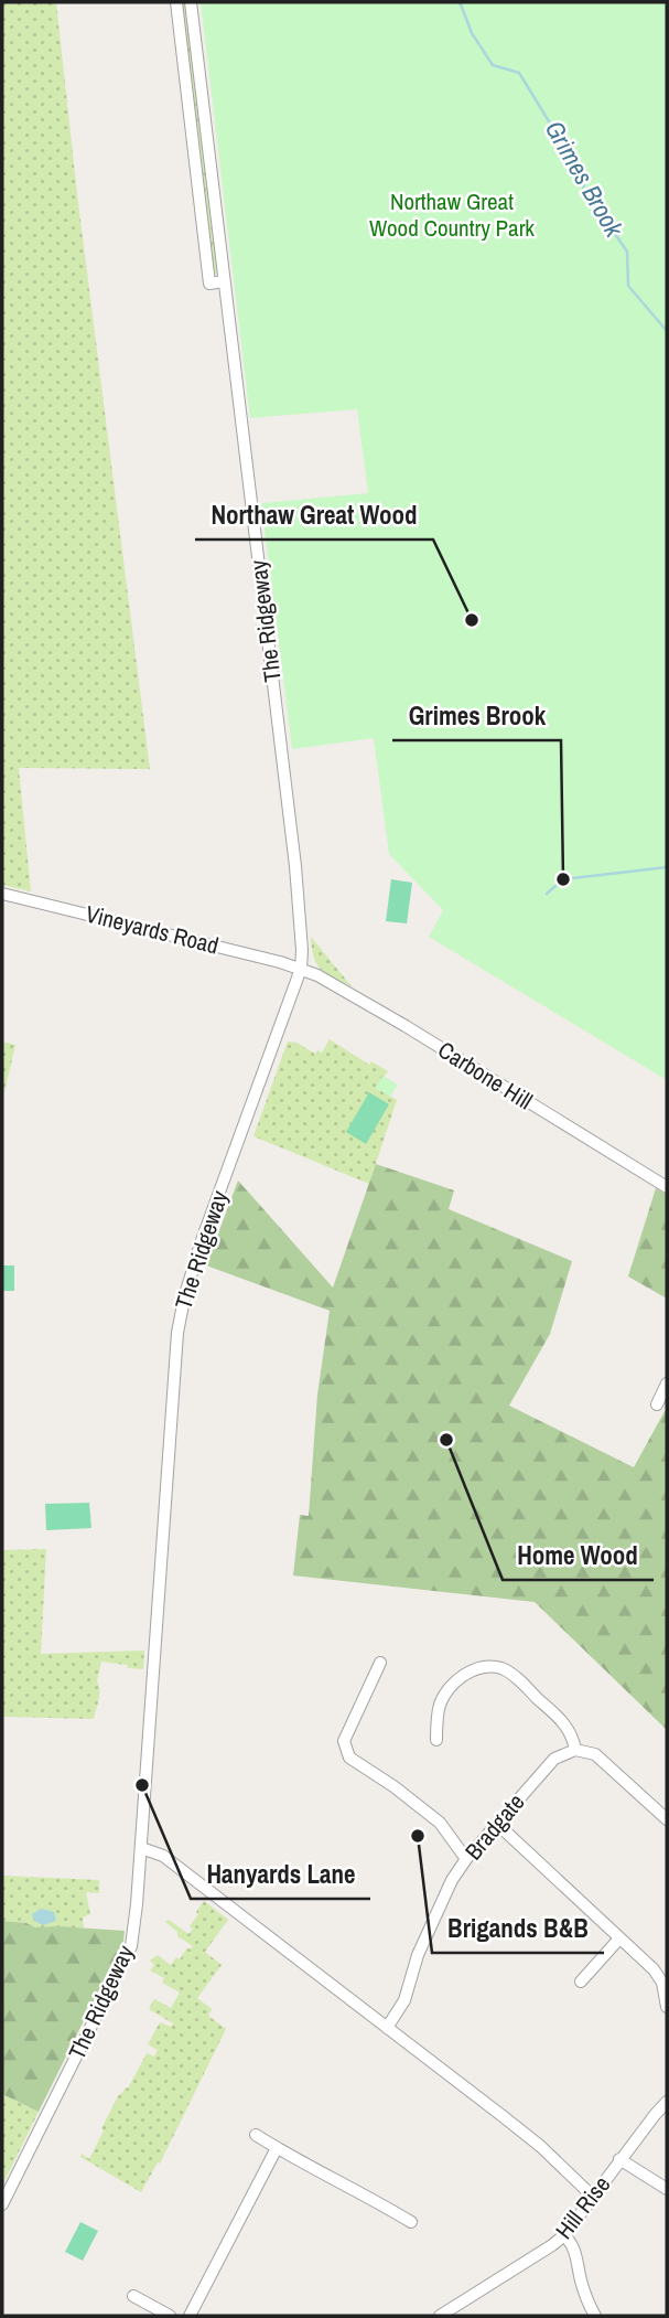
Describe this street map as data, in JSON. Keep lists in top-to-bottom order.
{
  "streets": {
    "street": [
      "The Ridgeway",
      "Vineyards Road",
      "Carbone Hill",
      "Bradgate",
      "Hill Rise"
    ]
  },
  "crossings": [
    ["The Ridgeway", "Vineyards Road"],
    ["The Ridgeway", "Carbone Hill"],
    ["Vineyards Road", "Carbone Hill"]
  ],
  "water": ["Grimes Brook"],
  "parks": ["Northaw Great Wood Country Park"],
  "places": [
    "Northaw Great Wood",
    "Grimes Brook",
    "Home Wood",
    "Hanyards Lane",
    "Brigands B&B"
  ]
}
